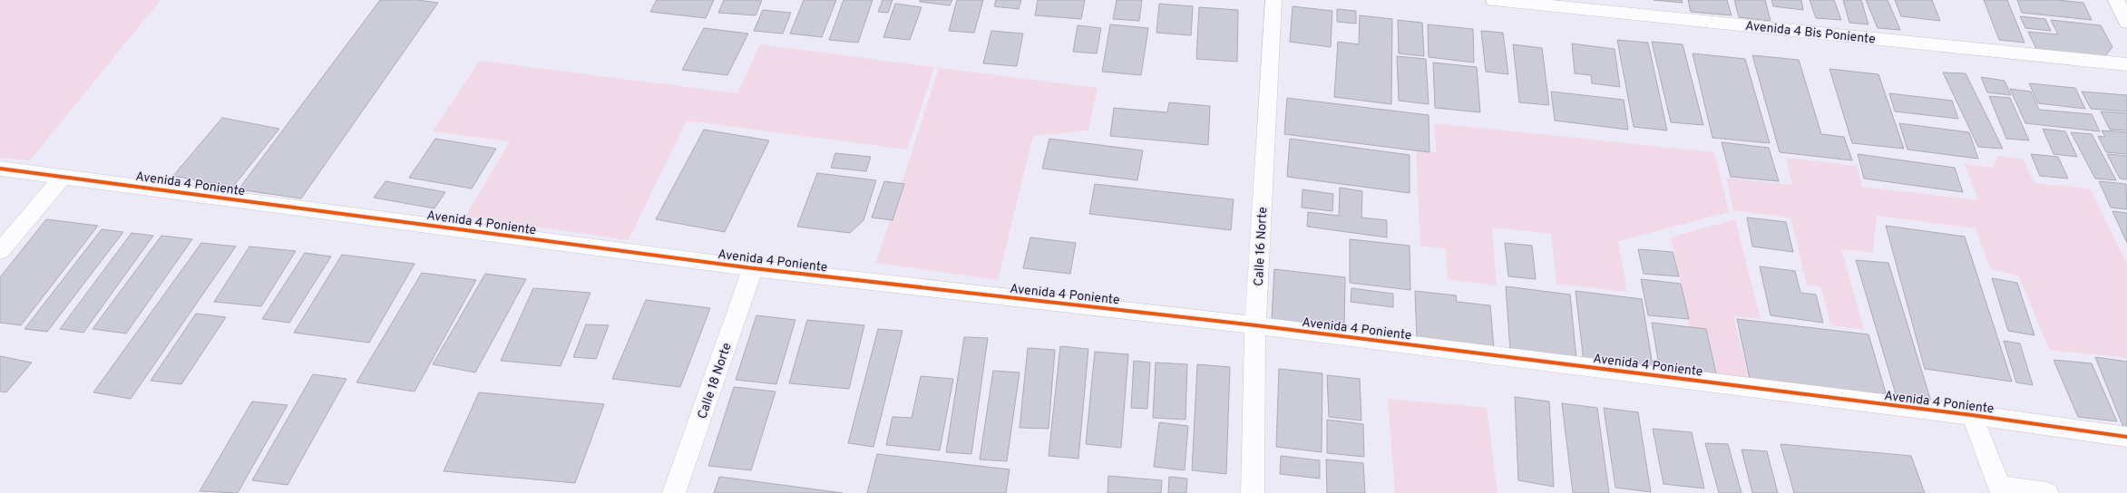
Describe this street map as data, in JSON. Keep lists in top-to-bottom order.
{
  "streets": {
    "street": [
      "Avenida 4 Bis Poniente",
      "Avenida 4 Poniente",
      "Calle 16 Norte",
      "Calle 18 Norte"
    ]
  },
  "crossings": [
    ["Avenida 4 Poniente", "Calle 16 Norte"],
    ["Avenida 4 Poniente", "Calle 18 Norte"]
  ]
}
